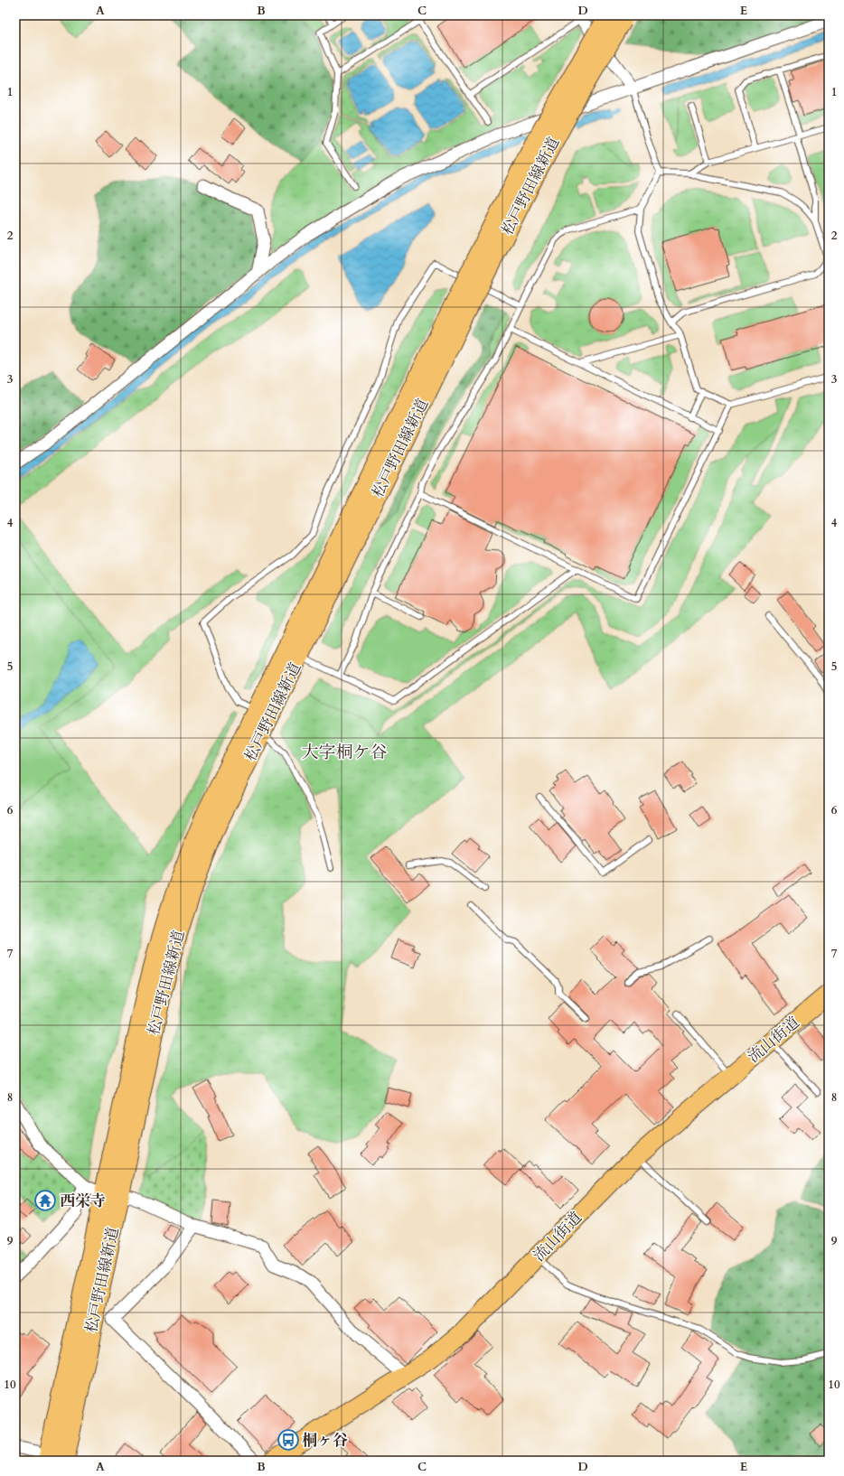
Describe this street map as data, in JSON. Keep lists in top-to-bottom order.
{
  "streets": {
    "main road": ["松戸野田線新道", "流山街道"]
  },
  "districts": ["大字桐ケ谷"],
  "places": {
    "temple": ["西栄寺"],
    "bus stop": ["桐ヶ谷"]
  },
  "grid": {
    "columns": [
      "A",
      "B",
      "C",
      "D",
      "E"
    ],
    "rows": [
      "1",
      "2",
      "3",
      "4",
      "5",
      "6",
      "7",
      "8",
      "9",
      "10"
    ]
  }
}
